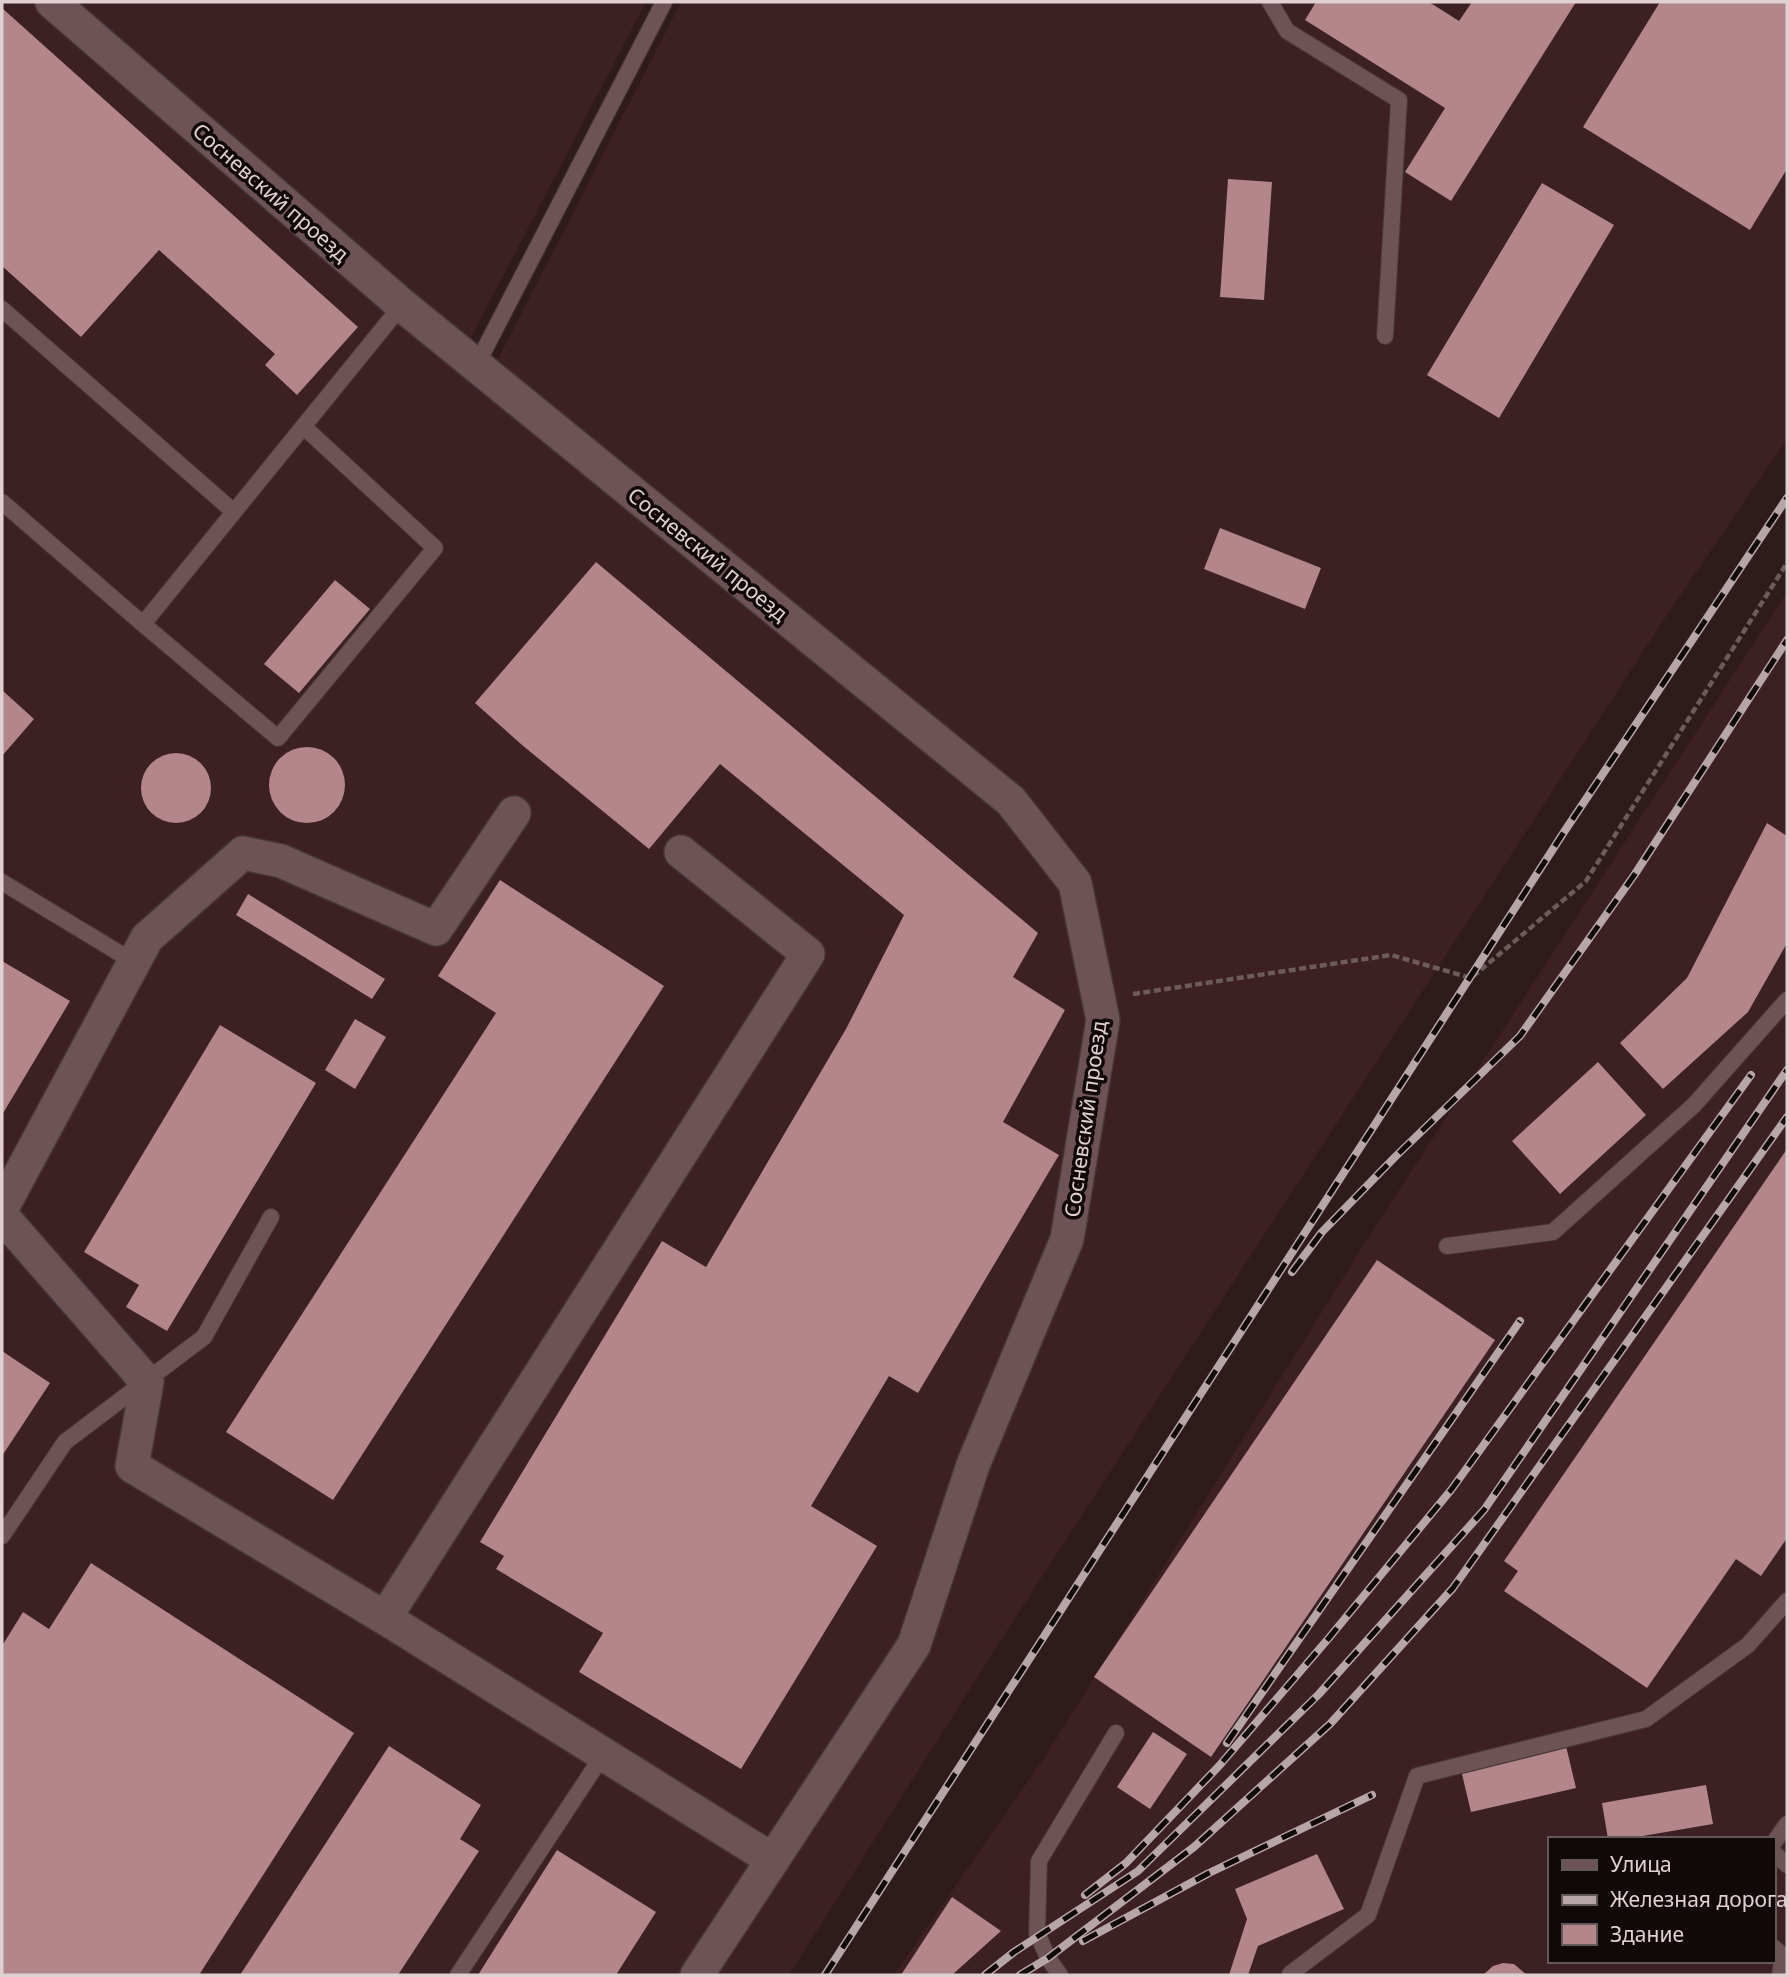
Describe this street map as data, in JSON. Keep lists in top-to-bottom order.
{
  "streets": {
    "street": ["Сосневский проезд"]
  },
  "legend": ["Улица", "Железная дорога", "Здание"]
}
